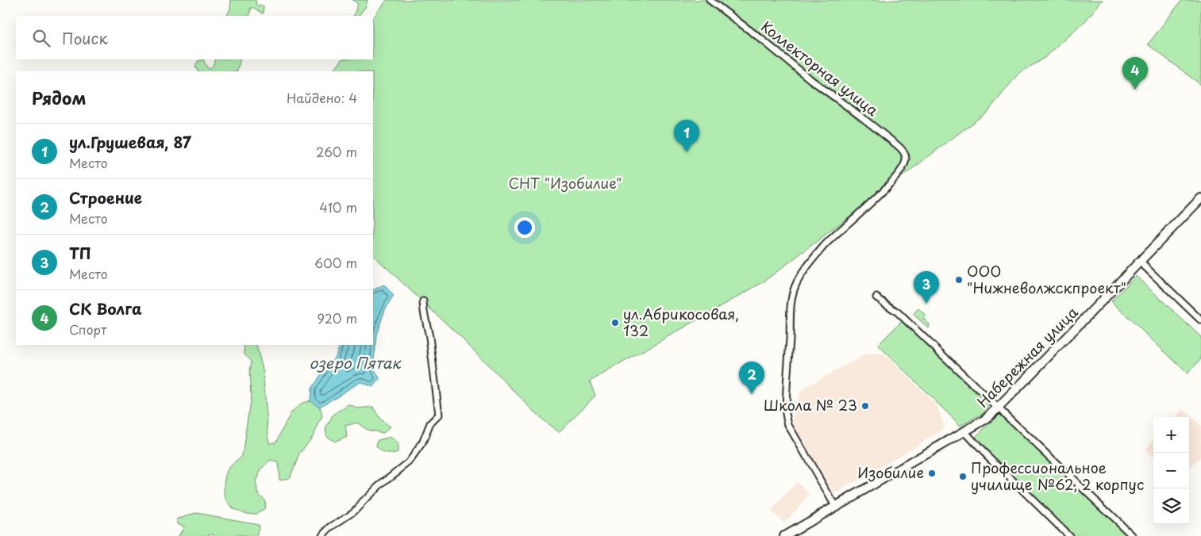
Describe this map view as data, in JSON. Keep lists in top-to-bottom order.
{
  "streets": {
    "street": ["Коллекторная улица", "Набережная улица"]
  },
  "crossings": [
    ["Коллекторная улица", "Набережная улица"]
  ],
  "water": ["озеро Пятак"],
  "parks": ["СНТ \"Изобилие\""],
  "places": [
    "ООО \"Нижневолжскпроект\"",
    "ул.Абрикосовая, 132",
    "Школа № 23",
    "Изобилие",
    "Профессиональное училище №62, 2 корпус"
  ],
  "page": {
    "search": "Поиск",
    "pins": [
      "4",
      "1",
      "3",
      "2"
    ],
    "heading": ["Рядом", "Найдено: 4"],
    "list": [
      {
        "mark": "1",
        "name": "ул.Грушевая, 87",
        "note": "Место",
        "value": "260 m"
      },
      {
        "mark": "2",
        "name": "Строение",
        "note": "Место",
        "value": "410 m"
      },
      {
        "mark": "3",
        "name": "ТП",
        "note": "Место",
        "value": "600 m"
      },
      {
        "mark": "4",
        "name": "СК Волга",
        "note": "Спорт",
        "value": "920 m"
      }
    ],
    "map_buttons": ["+", "−"]
  }
}
